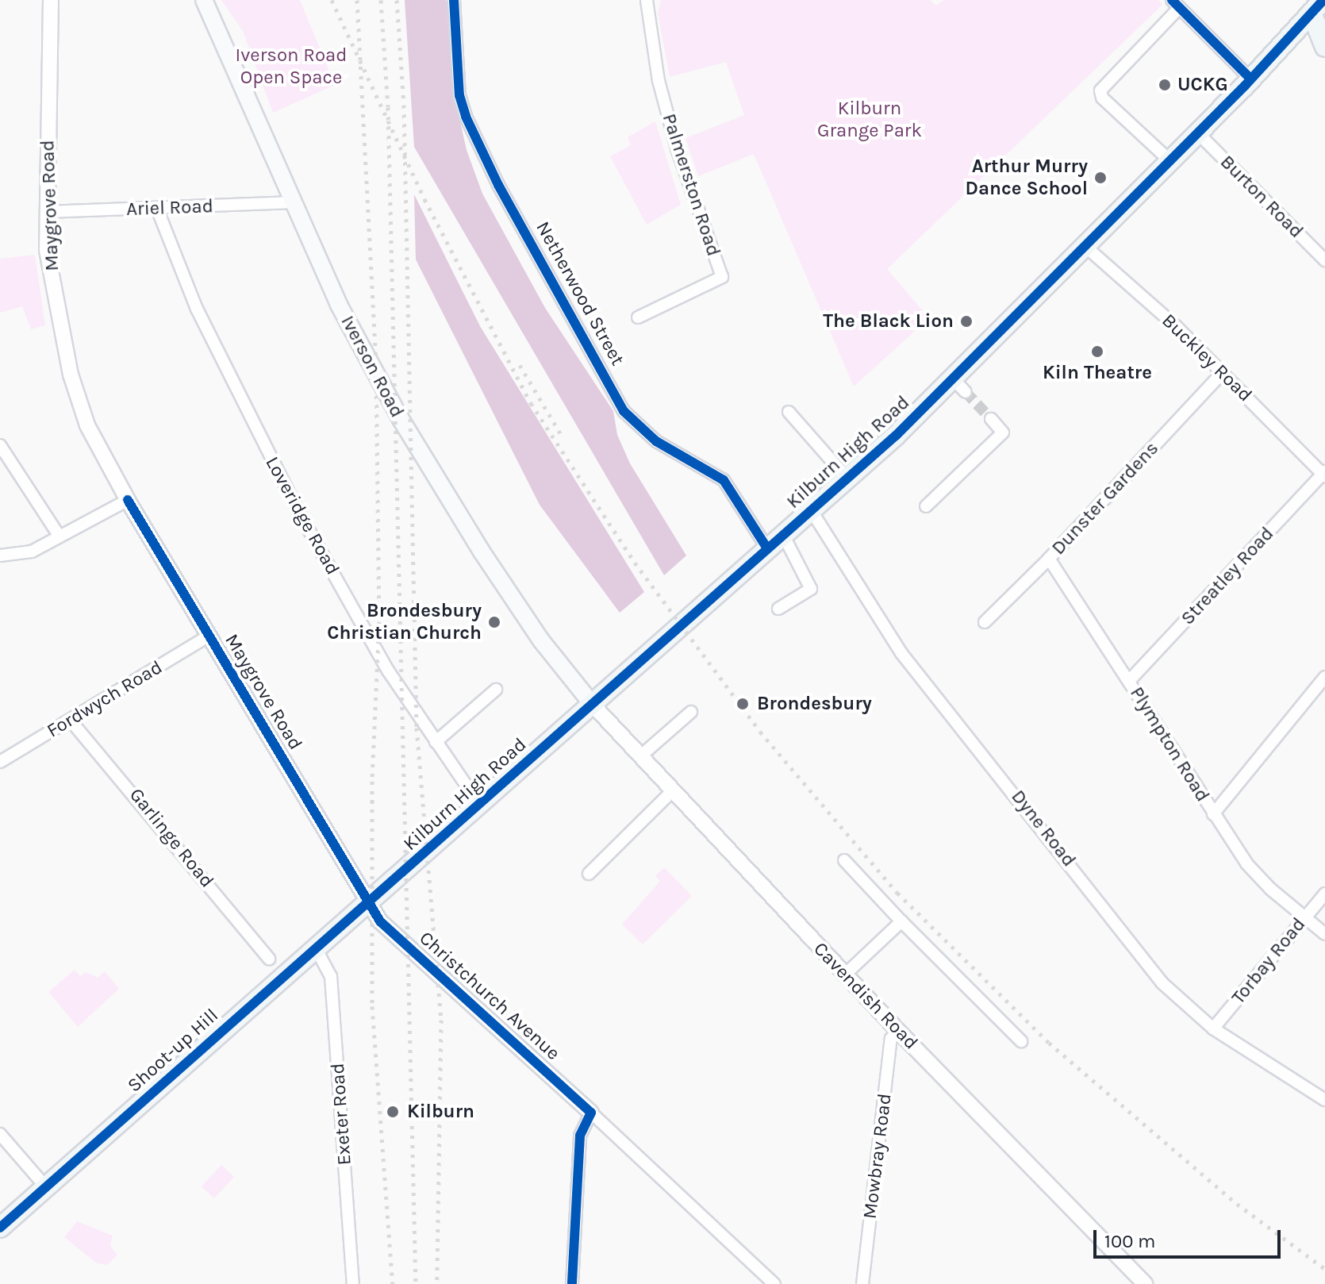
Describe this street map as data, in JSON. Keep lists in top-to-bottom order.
{
  "streets": {
    "main road": ["Iverson Road", "Kilburn High Road", "Shoot-up Hill"],
    "street": [
      "Palmerston Road",
      "Burton Road",
      "Maygrove Road",
      "Ariel Road",
      "Netherwood Street",
      "Buckley Road",
      "Dunster Gardens",
      "Loveridge Road",
      "Streatley Road",
      "Fordwych Road",
      "Plympton Road",
      "Dyne Road",
      "Garlinge Road",
      "Torbay Road",
      "Christchurch Avenue",
      "Cavendish Road",
      "Exeter Road",
      "Mowbray Road"
    ]
  },
  "crossings": [
    ["Burton Road", "Kilburn High Road"],
    ["Maygrove Road", "Ariel Road"],
    ["Maygrove Road", "Kilburn High Road"],
    ["Maygrove Road", "Fordwych Road"],
    ["Maygrove Road", "Christchurch Avenue"],
    ["Maygrove Road", "Shoot-up Hill"],
    ["Ariel Road", "Iverson Road"],
    ["Ariel Road", "Loveridge Road"],
    ["Netherwood Street", "Kilburn High Road"],
    ["Buckley Road", "Kilburn High Road"],
    ["Buckley Road", "Dunster Gardens"],
    ["Buckley Road", "Streatley Road"],
    ["Iverson Road", "Kilburn High Road"],
    ["Iverson Road", "Cavendish Road"],
    ["Kilburn High Road", "Loveridge Road"],
    ["Kilburn High Road", "Dyne Road"],
    ["Kilburn High Road", "Christchurch Avenue"],
    ["Kilburn High Road", "Cavendish Road"],
    ["Kilburn High Road", "Shoot-up Hill"],
    ["Dunster Gardens", "Plympton Road"],
    ["Streatley Road", "Plympton Road"],
    ["Fordwych Road", "Garlinge Road"],
    ["Plympton Road", "Torbay Road"],
    ["Dyne Road", "Torbay Road"],
    ["Christchurch Avenue", "Shoot-up Hill"],
    ["Cavendish Road", "Mowbray Road"],
    ["Shoot-up Hill", "Exeter Road"]
  ],
  "parks": ["Iverson Road Open Space", "Kilburn Grange Park"],
  "places": [
    "UCKG",
    "Arthur Murry Dance School",
    "The Black Lion",
    "Kiln Theatre",
    "Brondesbury Christian Church",
    "Brondesbury",
    "Kilburn"
  ],
  "scale_bar": "100 m"
}
